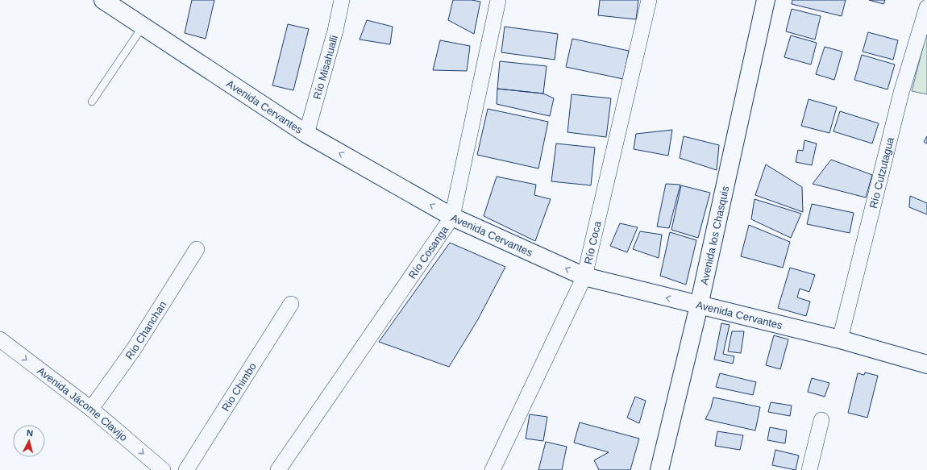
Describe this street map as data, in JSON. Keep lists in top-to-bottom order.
{
  "streets": {
    "street": [
      "Río Misahualli",
      "Avenida Cervantes",
      "Río Cutzutagua",
      "Avenida los Chasquis",
      "Río Coca",
      "Río Cosanga",
      "Rio Chanchan",
      "Rio Chimbo",
      "Avenida Jácome Clavijo"
    ]
  },
  "crossings": [
    ["Río Misahualli", "Avenida Cervantes"],
    ["Avenida Cervantes", "Río Cutzutagua"],
    ["Avenida Cervantes", "Avenida los Chasquis"],
    ["Avenida Cervantes", "Río Coca"],
    ["Avenida Cervantes", "Río Cosanga"],
    ["Rio Chanchan", "Avenida Jácome Clavijo"]
  ],
  "one_way": ["Avenida Cervantes", "Avenida Jácome Clavijo"],
  "north": "top"
}
